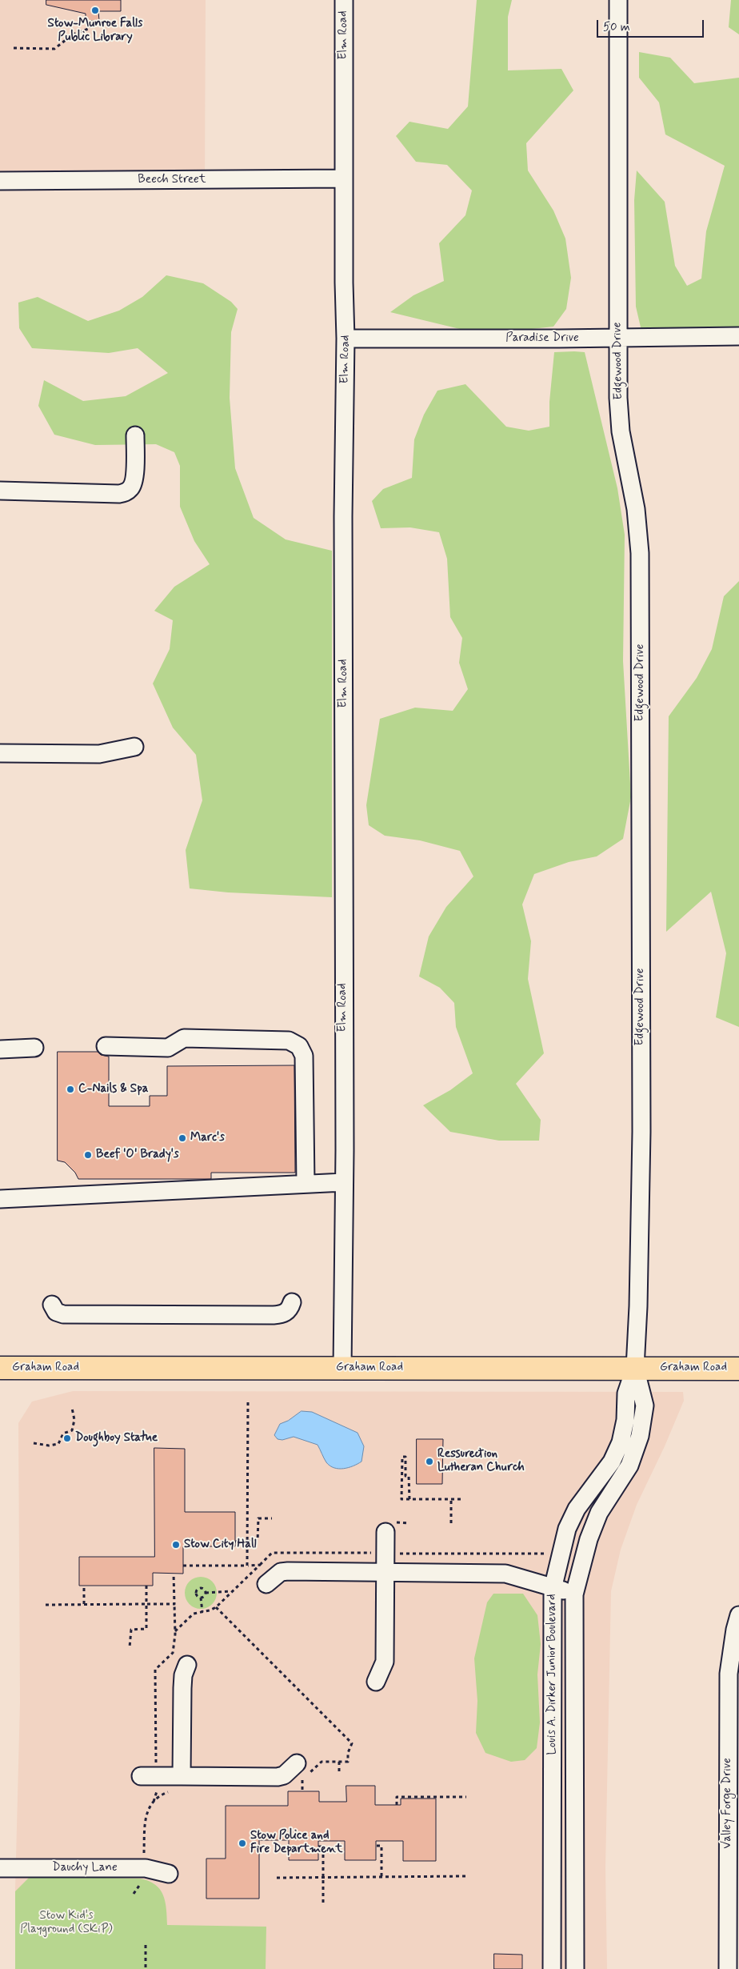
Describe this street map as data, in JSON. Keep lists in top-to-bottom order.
{
  "streets": {
    "main road": ["Graham Road"],
    "street": [
      "Elm Road",
      "Beech Street",
      "Paradise Drive",
      "Edgewood Drive",
      "Louis A. Dirker Junior Boulevard",
      "Valley Forge Drive",
      "Dauchy Lane"
    ]
  },
  "crossings": [
    ["Elm Road", "Beech Street"],
    ["Elm Road", "Paradise Drive"],
    ["Elm Road", "Graham Road"],
    ["Paradise Drive", "Edgewood Drive"],
    ["Edgewood Drive", "Graham Road"],
    ["Edgewood Drive", "Louis A. Dirker Junior Boulevard"],
    ["Graham Road", "Louis A. Dirker Junior Boulevard"]
  ],
  "parks": ["Stow Kid's Playground (SKiP)"],
  "places": [
    "Stow-Munroe Falls Public Library",
    "C-Nails & Spa",
    "Marc's",
    "Beef 'O' Brady's",
    "Doughboy Statue",
    "Ressurection Lutheran Church",
    "Stow City Hall",
    "Stow Police and Fire Department"
  ],
  "scale_bar": "50 m"
}
